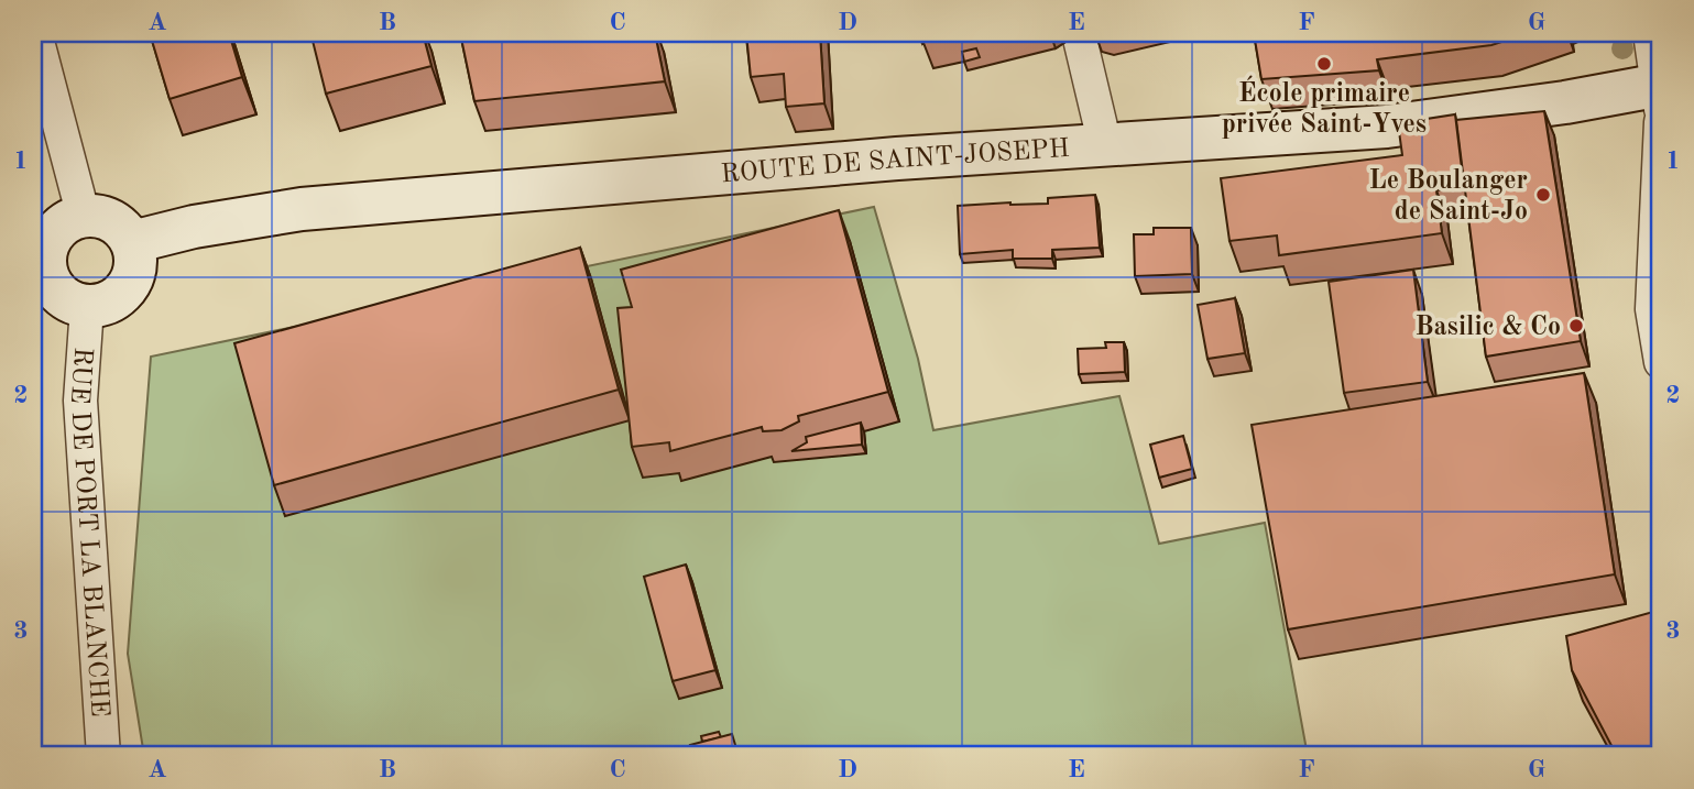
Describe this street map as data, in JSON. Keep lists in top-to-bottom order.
{
  "streets": {
    "street": ["ROUTE DE SAINT-JOSEPH", "RUE DE PORT LA BLANCHE"]
  },
  "crossings": [
    ["ROUTE DE SAINT-JOSEPH", "RUE DE PORT LA BLANCHE"]
  ],
  "places": ["École primaire privée Saint-Yves", "Le Boulanger de Saint-Jo", "Basilic & Co"],
  "grid": {
    "columns": [
      "A",
      "B",
      "C",
      "D",
      "E",
      "F",
      "G"
    ],
    "rows": ["1", "2", "3"]
  }
}
